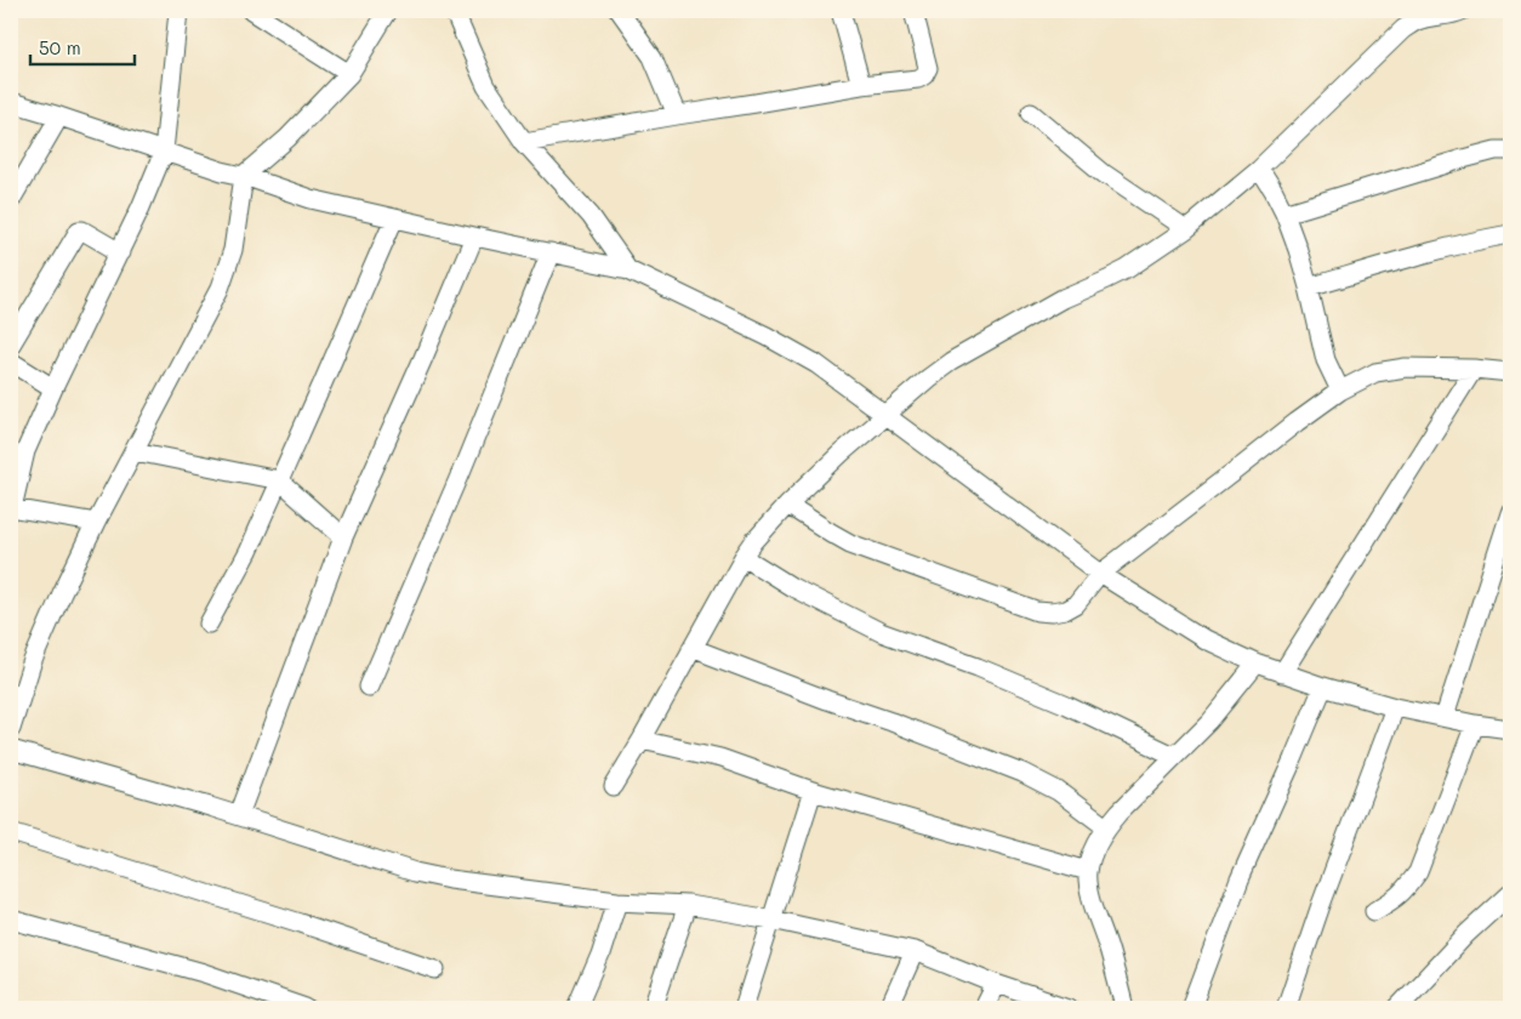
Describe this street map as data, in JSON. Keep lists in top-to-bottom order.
{
  "scale_bar": "50 m"
}
